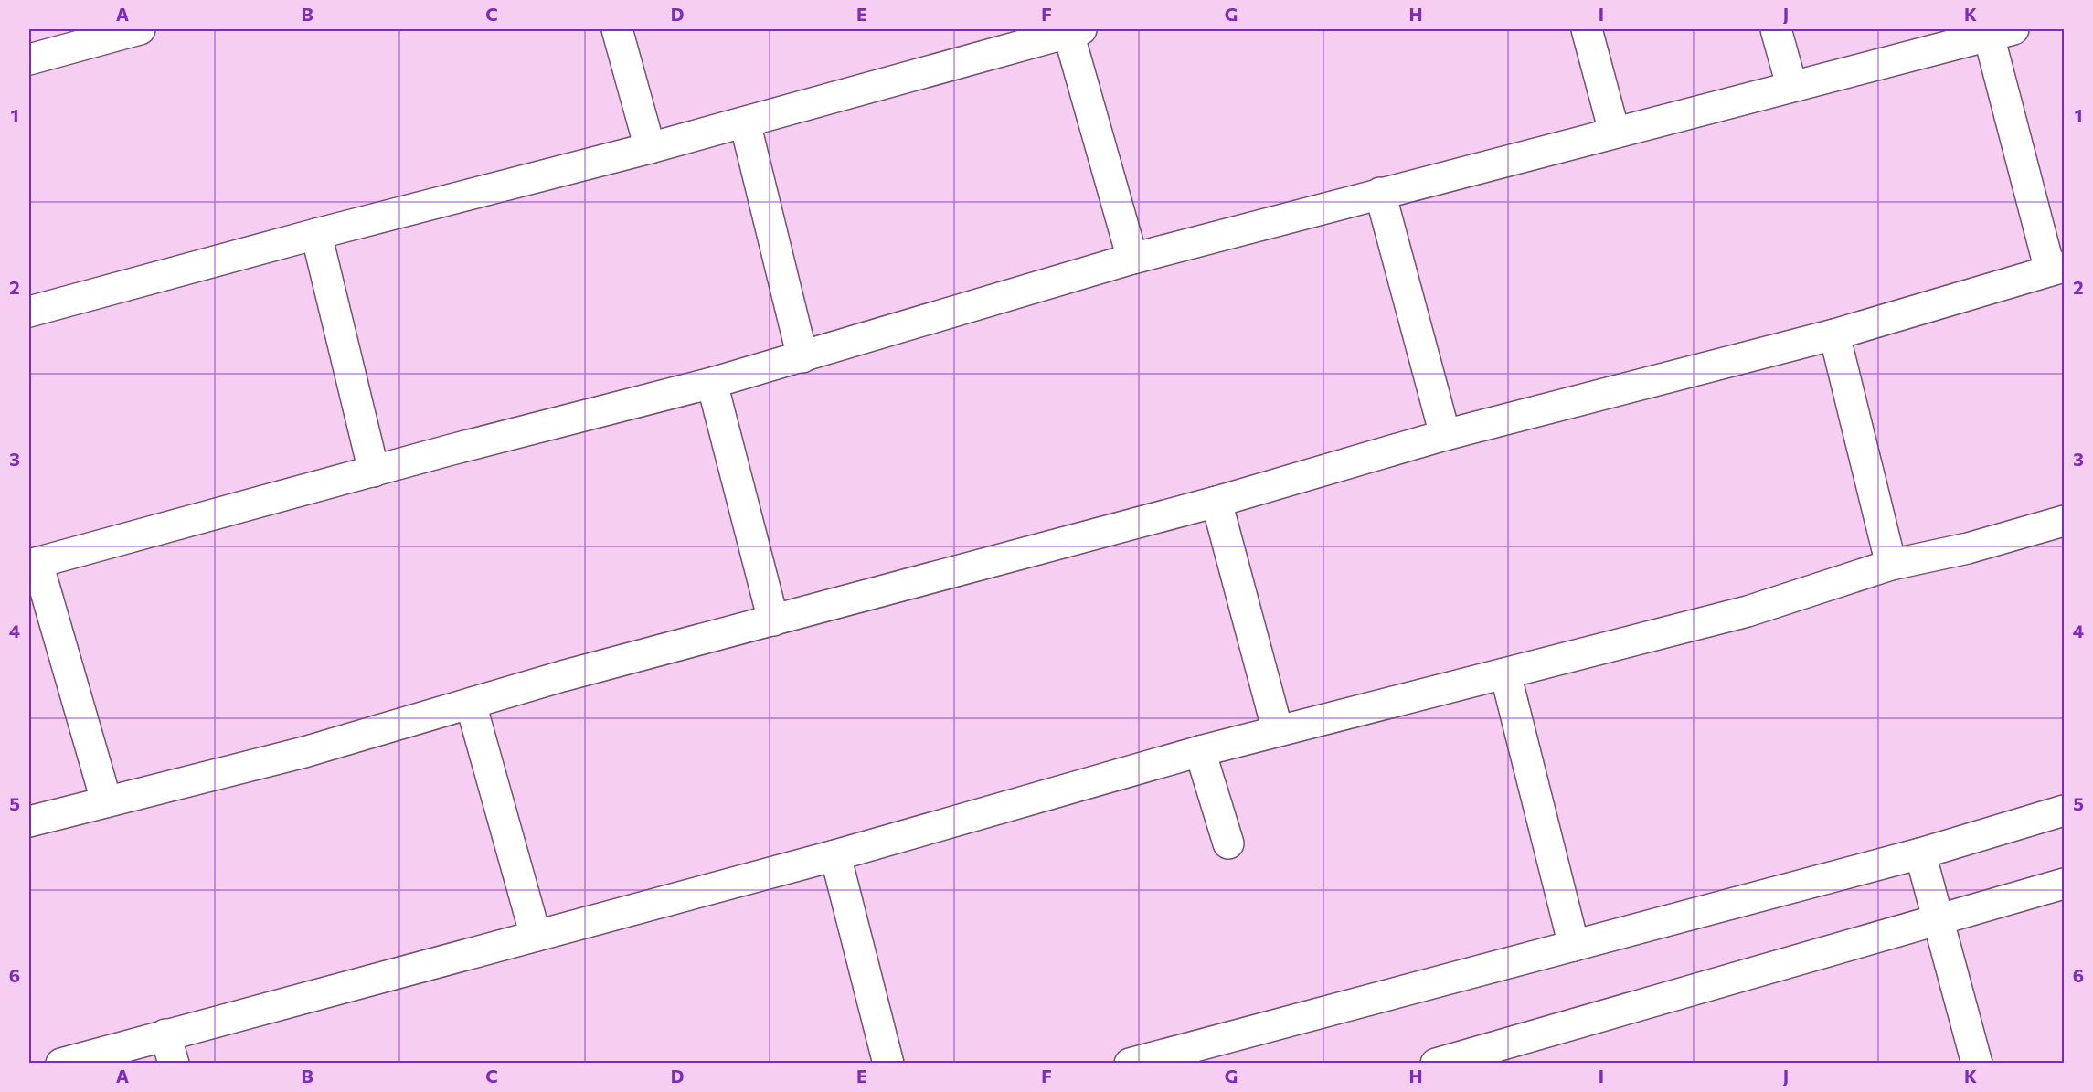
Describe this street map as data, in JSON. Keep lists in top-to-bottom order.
{
  "grid": {
    "columns": [
      "A",
      "B",
      "C",
      "D",
      "E",
      "F",
      "G",
      "H",
      "I",
      "J",
      "K"
    ],
    "rows": [
      "1",
      "2",
      "3",
      "4",
      "5",
      "6"
    ]
  }
}
